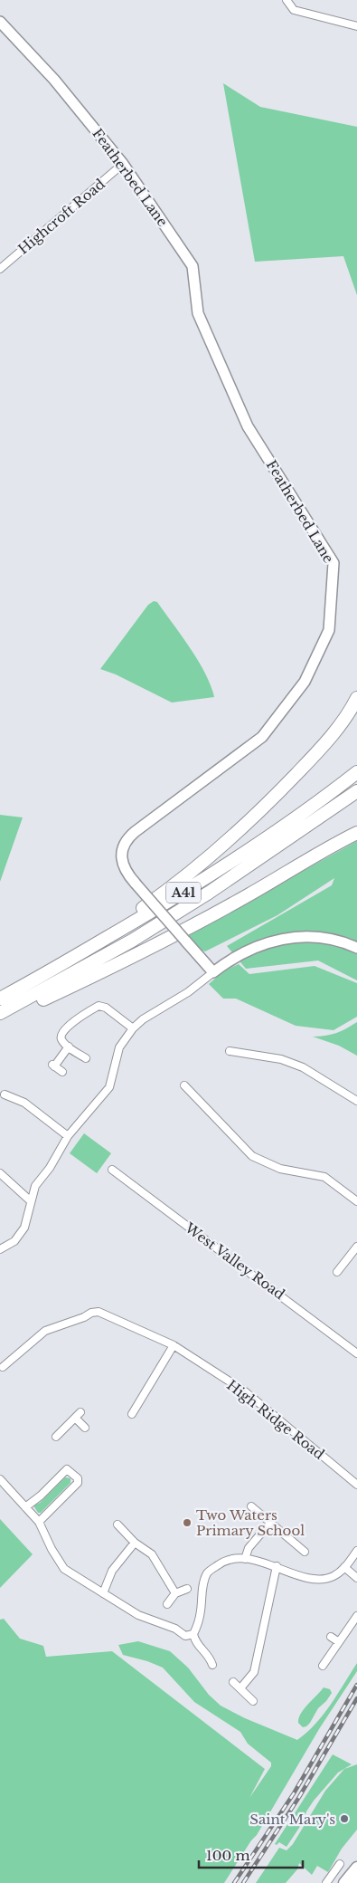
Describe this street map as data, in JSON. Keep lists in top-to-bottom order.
{
  "streets": {
    "highway": ["A41"],
    "street": [
      "Featherbed Lane",
      "Highcroft Road",
      "West Valley Road",
      "High Ridge Road"
    ]
  },
  "crossings": [
    ["Featherbed Lane", "Highcroft Road"]
  ],
  "places": ["Two Waters Primary School", "Saint Mary's"],
  "scale_bar": "100 m"
}
